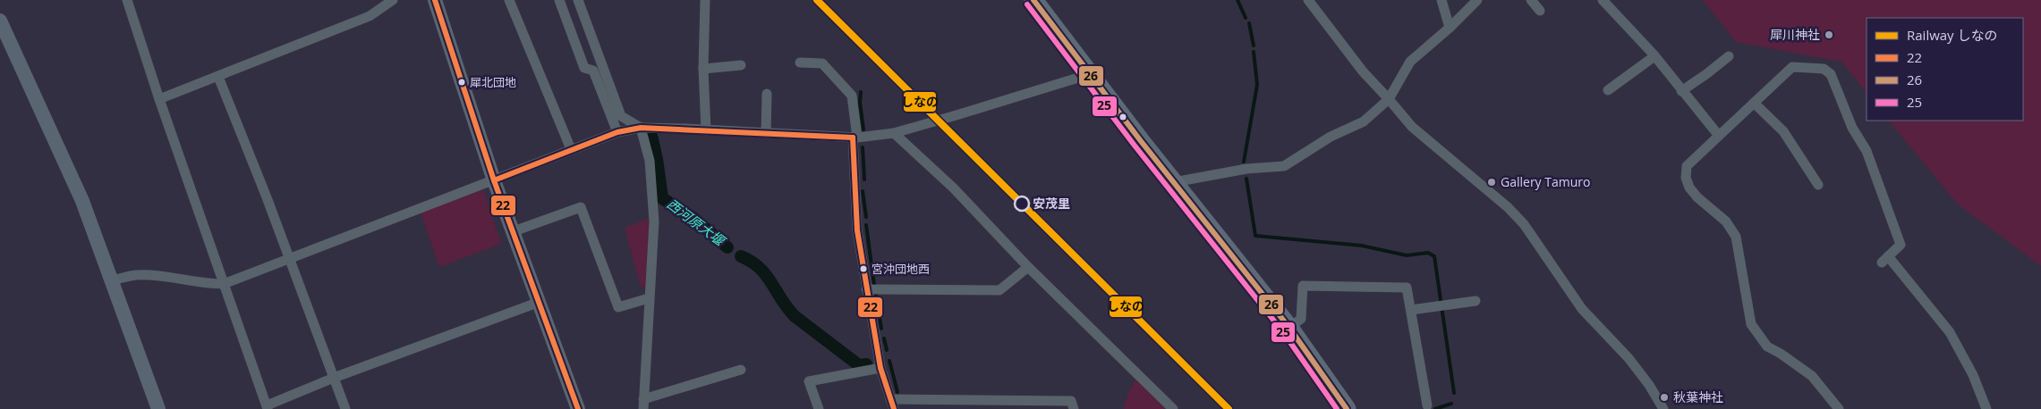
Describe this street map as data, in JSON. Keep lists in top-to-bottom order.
{
  "water": ["西河原大堰"],
  "places": [
    "犀川神社",
    "犀北団地",
    "Gallery Tamuro",
    "安茂里",
    "宮沖団地西",
    "秋葉神社"
  ],
  "lines": [
    "rail line しなの",
    "transit line 22",
    "transit line 26",
    "transit line 25"
  ],
  "legend": [
    "Railway しなの",
    "22",
    "26",
    "25"
  ]
}
